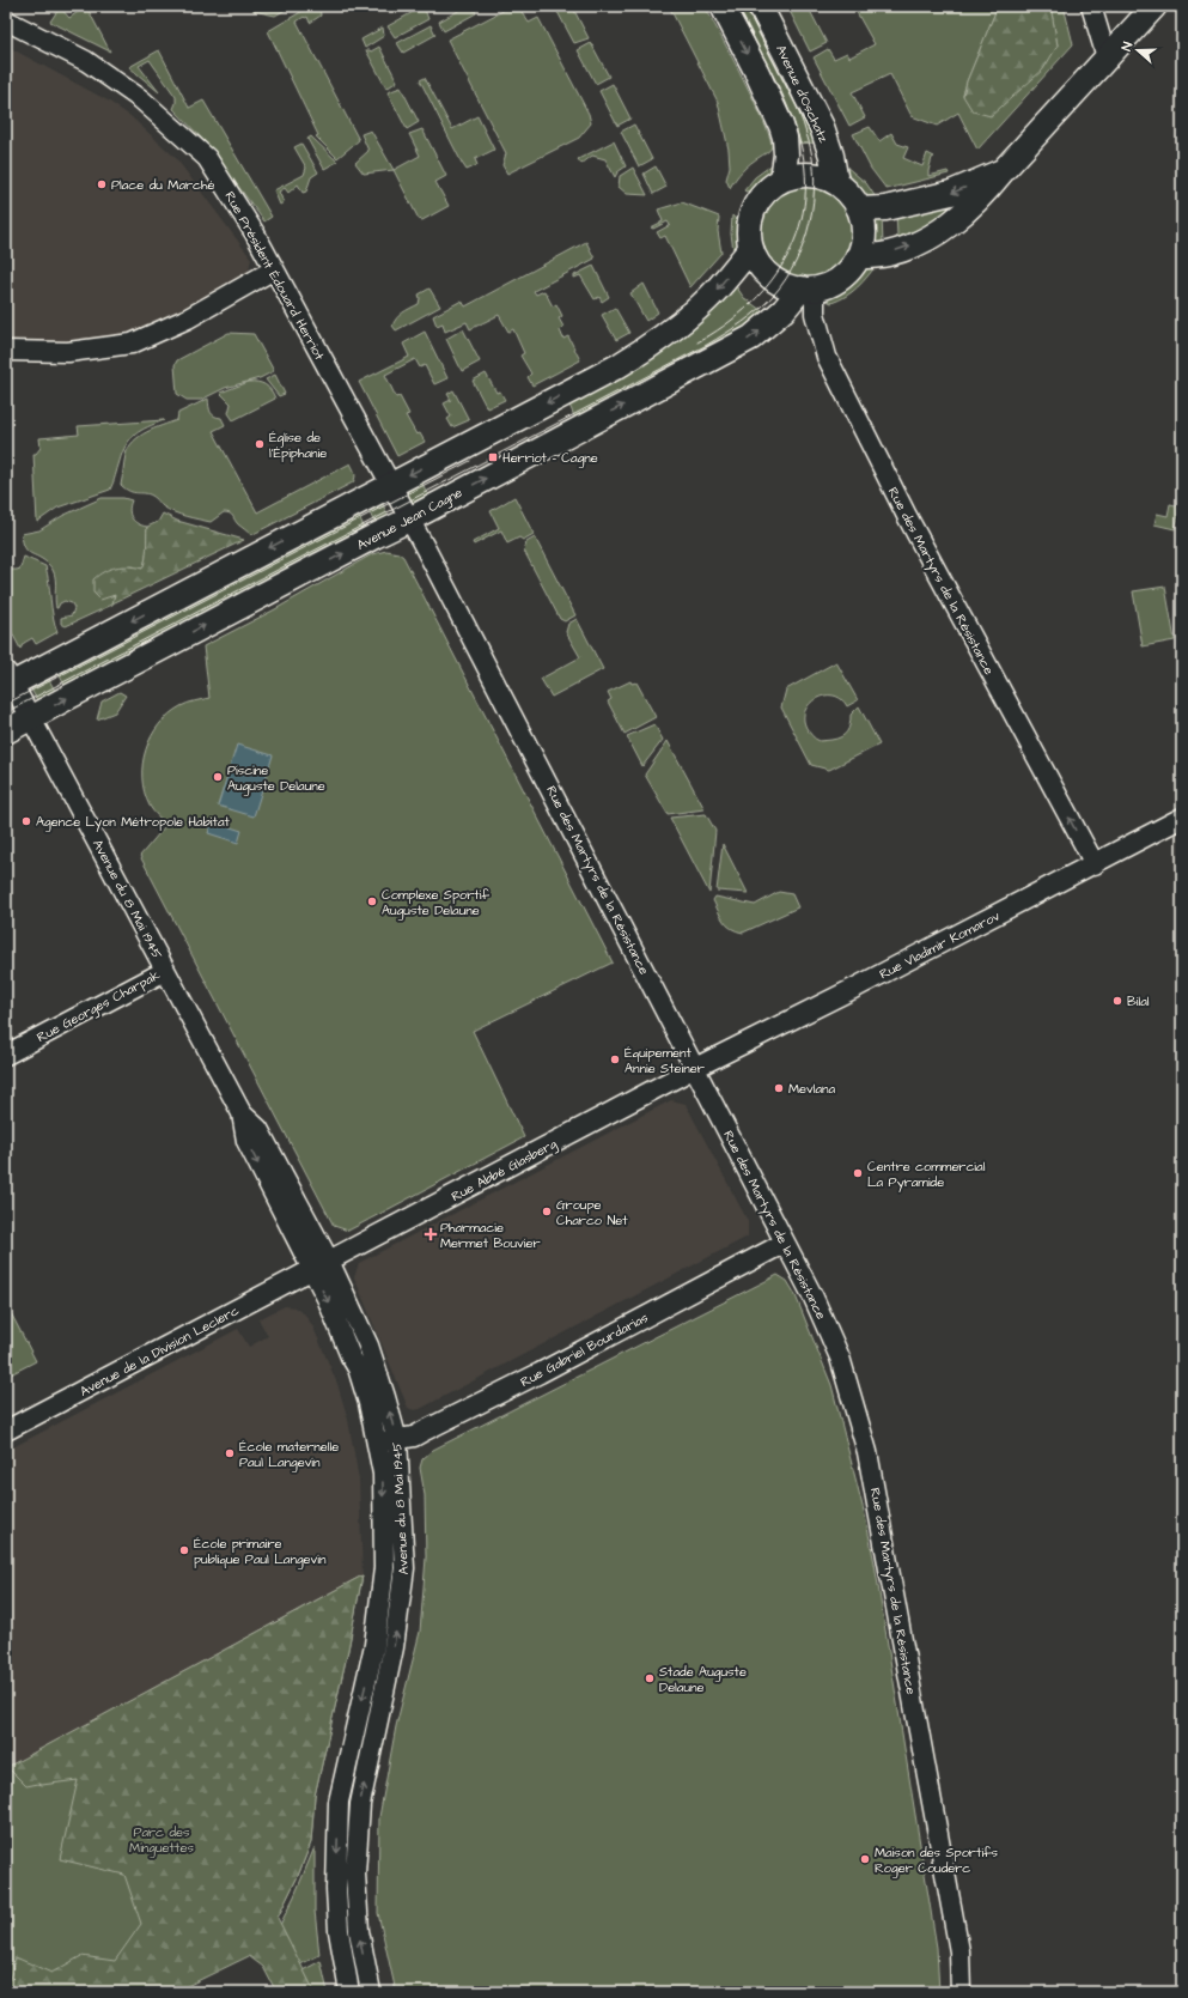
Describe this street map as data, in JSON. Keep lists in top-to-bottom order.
{
  "streets": {
    "street": [
      "Avenue d'Oschatz",
      "Rue Président Édouard Herriot",
      "Avenue Jean Cagne",
      "Rue des Martyrs de la Résistance",
      "Avenue du 8 Mai 1945",
      "Rue Vladimir Komarov",
      "Rue Georges Charpak",
      "Rue Abbé Glasberg",
      "Rue Gabriel Bourdarias",
      "Avenue de la Division Leclerc"
    ]
  },
  "crossings": [
    ["Avenue d'Oschatz", "Avenue Jean Cagne"],
    ["Avenue d'Oschatz", "Rue des Martyrs de la Résistance"],
    ["Rue Président Édouard Herriot", "Avenue Jean Cagne"],
    ["Rue Président Édouard Herriot", "Rue des Martyrs de la Résistance"],
    ["Avenue Jean Cagne", "Rue des Martyrs de la Résistance"],
    ["Avenue Jean Cagne", "Avenue du 8 Mai 1945"],
    ["Rue des Martyrs de la Résistance", "Rue Vladimir Komarov"],
    ["Rue des Martyrs de la Résistance", "Rue Abbé Glasberg"],
    ["Rue des Martyrs de la Résistance", "Rue Gabriel Bourdarias"],
    ["Avenue du 8 Mai 1945", "Rue Georges Charpak"],
    ["Avenue du 8 Mai 1945", "Rue Abbé Glasberg"],
    ["Avenue du 8 Mai 1945", "Rue Gabriel Bourdarias"],
    ["Avenue du 8 Mai 1945", "Avenue de la Division Leclerc"],
    ["Rue Vladimir Komarov", "Rue Abbé Glasberg"],
    ["Rue Abbé Glasberg", "Avenue de la Division Leclerc"]
  ],
  "parks": ["Parc des Minguettes"],
  "places": {
    "other": [
      "Place du Marché",
      "Église de l'Épiphanie",
      "Piscine Auguste Delaune",
      "Agence Lyon Métropole Habitat",
      "Complexe Sportif Auguste Delaune",
      "Bilal",
      "Équipement Annie Steiner",
      "Mevlana",
      "Centre commercial La Pyramide",
      "Groupe Charco Net",
      "École maternelle Paul Langevin",
      "École primaire publique Paul Langevin",
      "Stade Auguste Delaune",
      "Maison des Sportifs Roger Couderc"
    ],
    "transit": ["Herriot - Cagne"],
    "health": ["Pharmacie Mermet Bouvier"]
  },
  "north": "left"
}
